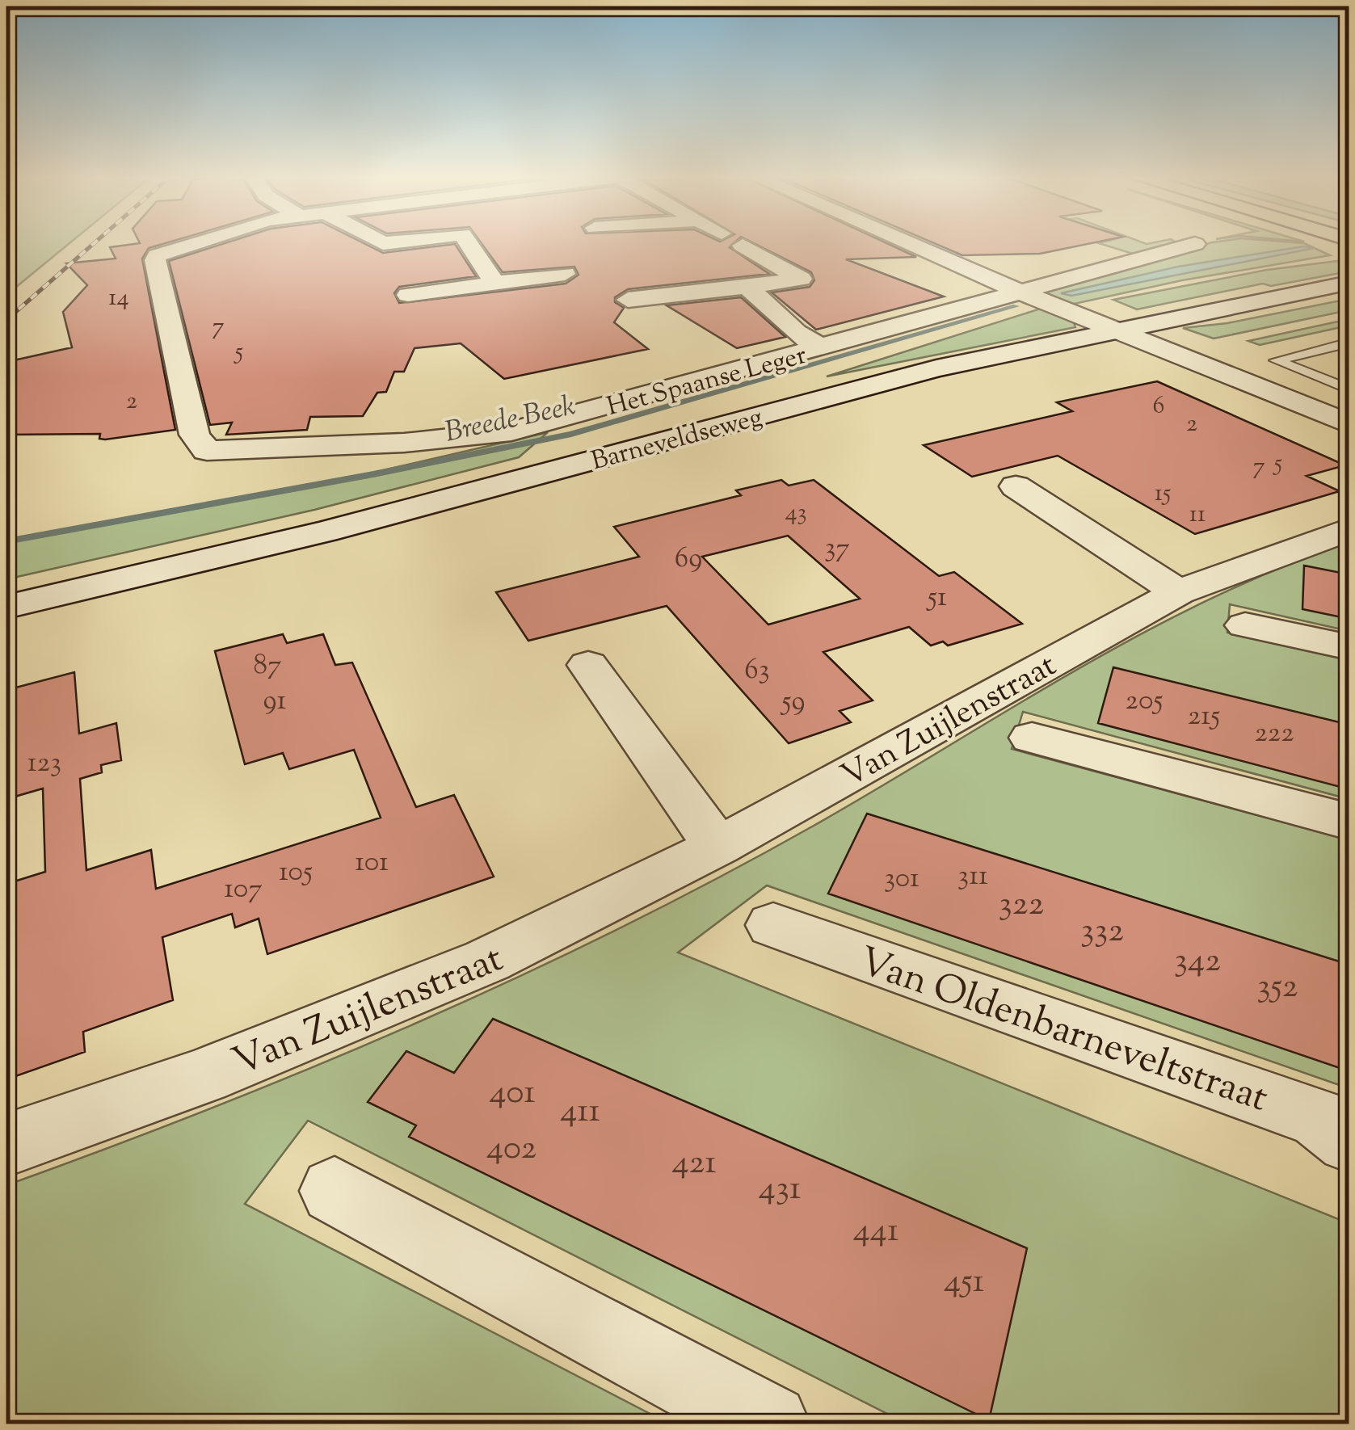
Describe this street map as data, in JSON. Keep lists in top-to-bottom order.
{
  "streets": {
    "street": [
      "Het Spaanse Leger",
      "Barneveldseweg",
      "Van Zuijlenstraat",
      "Van Oldenbarneveltstraat"
    ]
  },
  "water": ["Breede Beek"],
  "house_numbers": [
    "14",
    "7",
    "5",
    "2",
    "6",
    "2",
    "5",
    "7",
    "15",
    "43",
    "11",
    "37",
    "69",
    "51",
    "87",
    "63",
    "91",
    "205",
    "59",
    "215",
    "222",
    "123",
    "101",
    "105",
    "311",
    "301",
    "107",
    "322",
    "332",
    "342",
    "352",
    "401",
    "411",
    "402",
    "421",
    "431",
    "441",
    "451"
  ]
}
